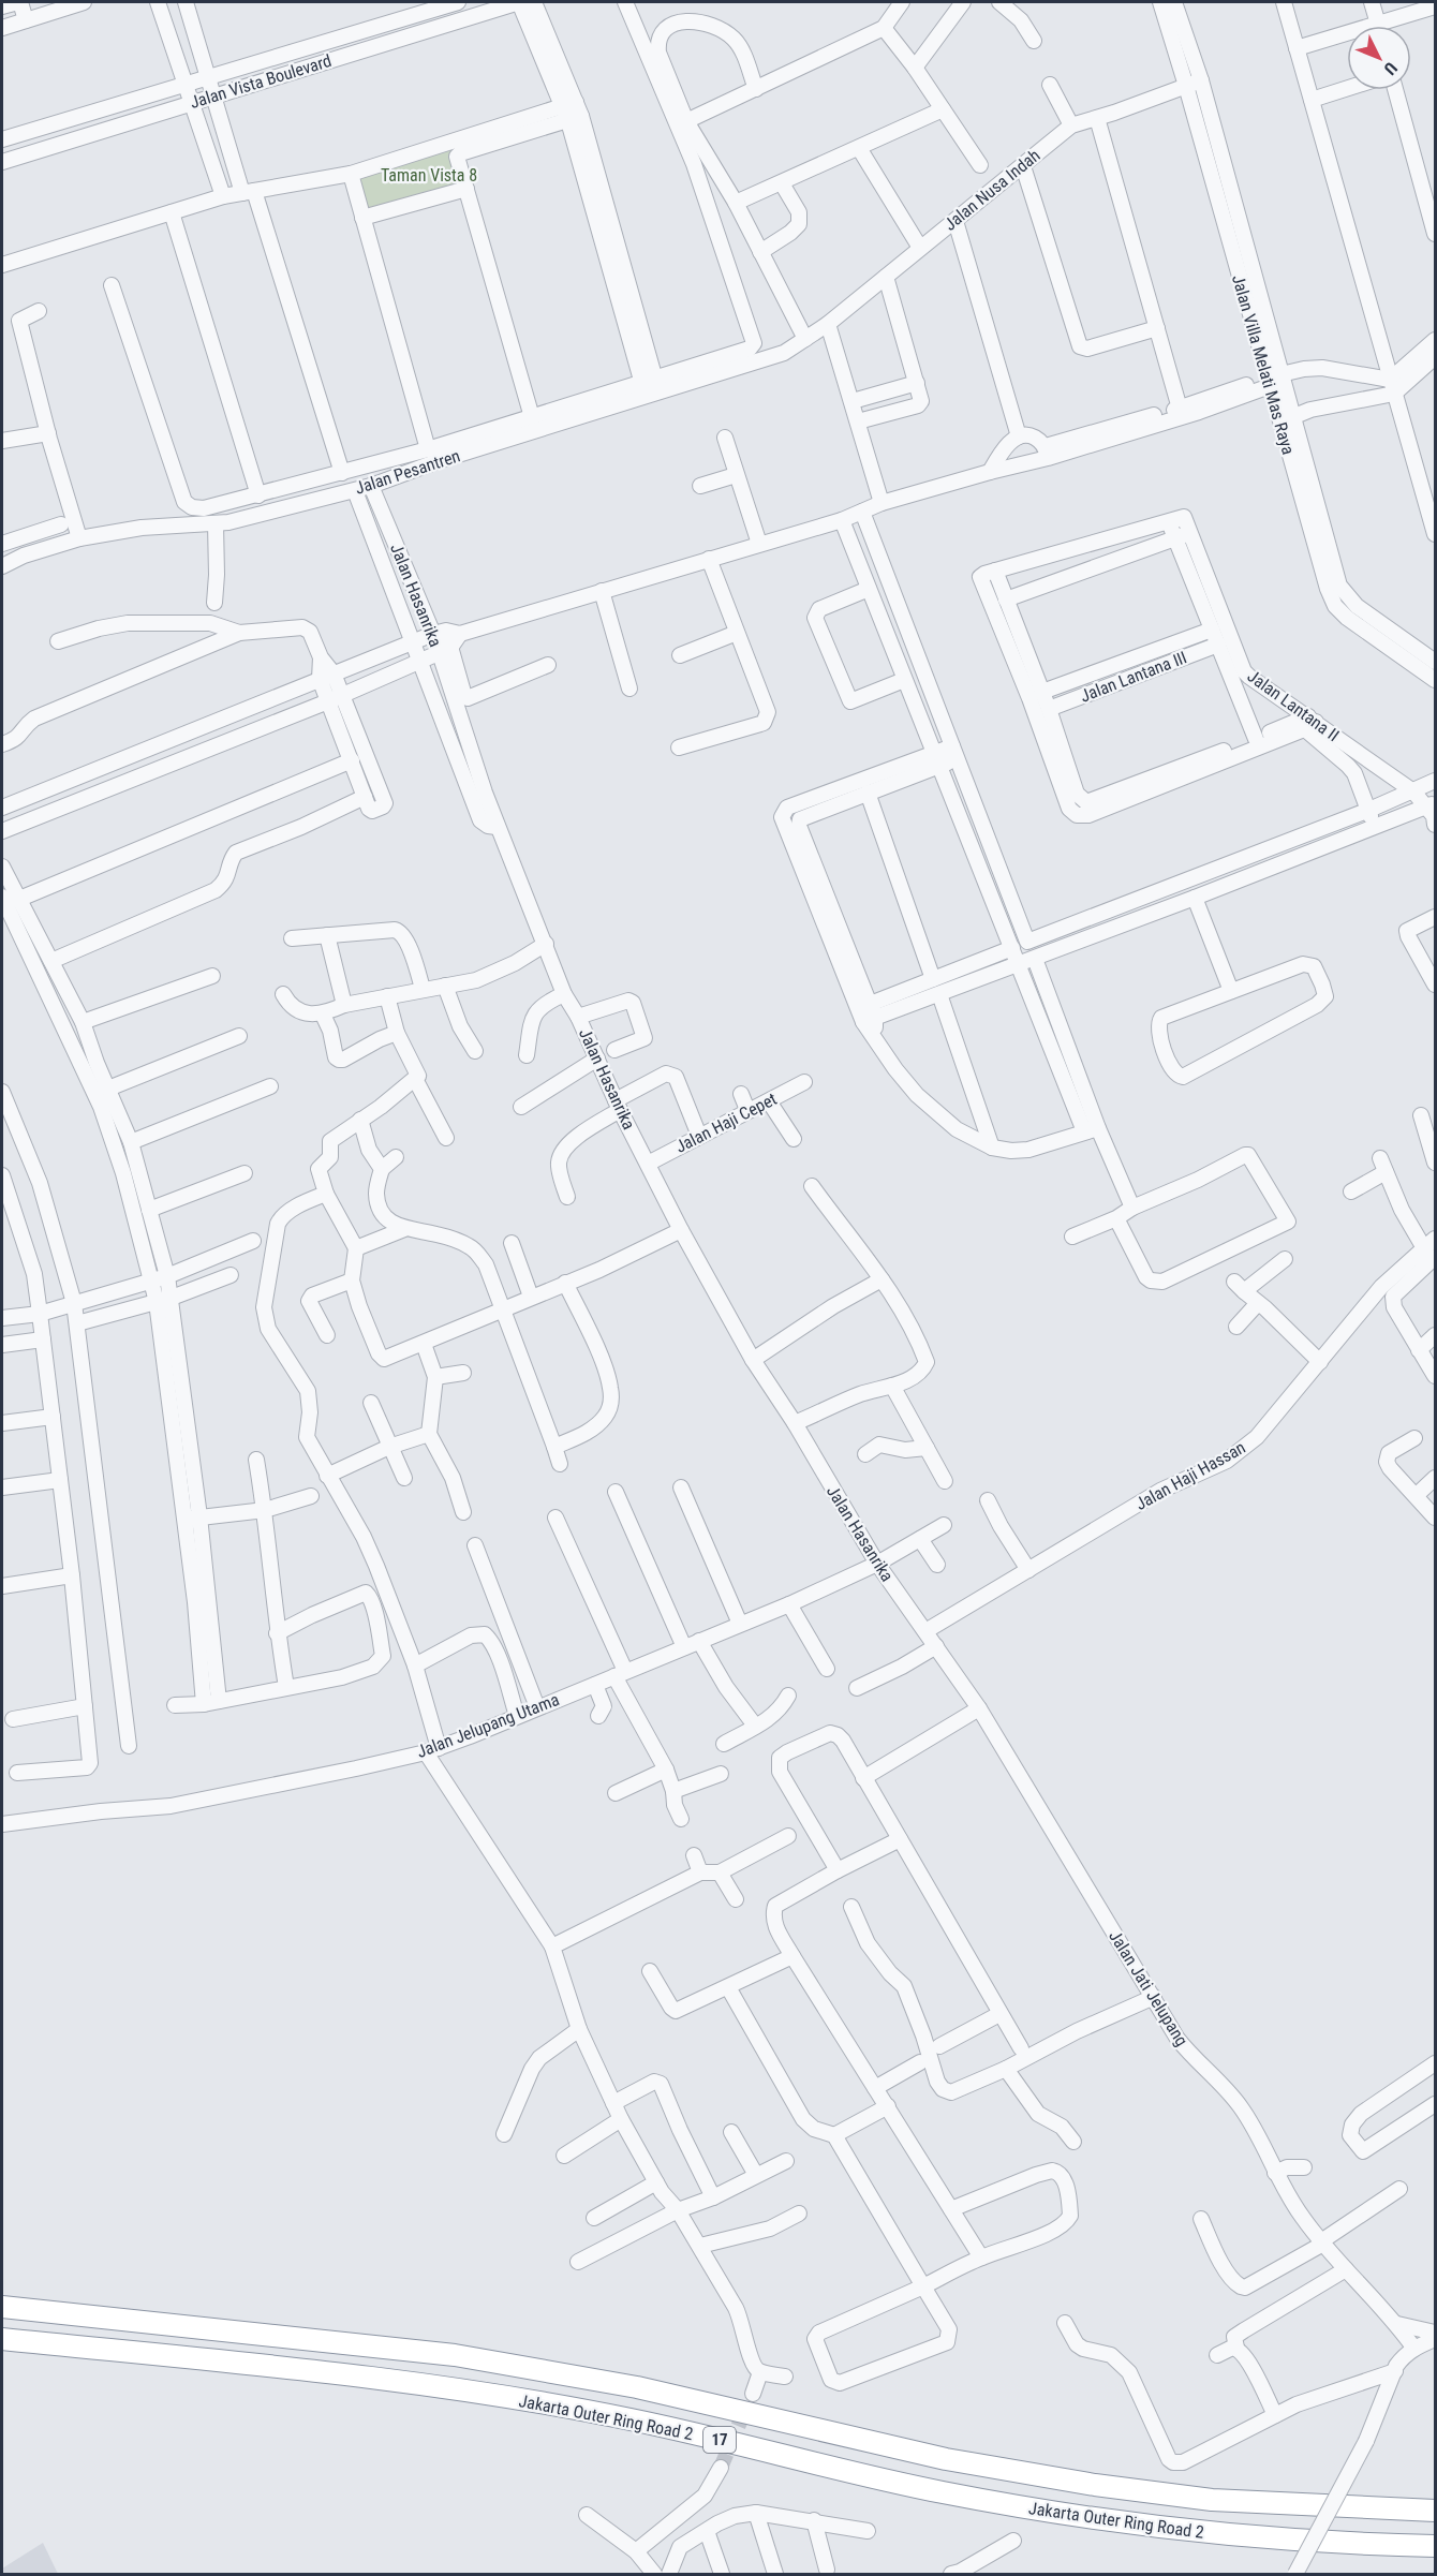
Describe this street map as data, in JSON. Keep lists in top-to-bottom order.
{
  "streets": {
    "highway": ["Jakarta Outer Ring Road 2", "17"],
    "street": [
      "Jalan Vista Boulevard",
      "Jalan Nusa Indah",
      "Jalan Villa Melati Mas Raya",
      "Jalan Pesantren",
      "Jalan Hasanrika",
      "Jalan Lantana III",
      "Jalan Lantana II",
      "Jalan Haji Cepet",
      "Jalan Haji Hassan",
      "Jalan Jelupang Utama",
      "Jalan Jati Jelupang"
    ]
  },
  "crossings": [
    ["Jalan Nusa Indah", "Jalan Villa Melati Mas Raya"],
    ["Jalan Nusa Indah", "Jalan Pesantren"],
    ["Jalan Pesantren", "Jalan Hasanrika"],
    ["Jalan Hasanrika", "Jalan Haji Cepet"],
    ["Jalan Hasanrika", "Jalan Haji Hassan"],
    ["Jalan Hasanrika", "Jalan Jelupang Utama"],
    ["Jalan Hasanrika", "Jalan Jati Jelupang"],
    ["Jalan Lantana III", "Jalan Lantana II"],
    ["Jalan Haji Hassan", "Jalan Jati Jelupang"]
  ],
  "parks": ["Taman Vista 8"],
  "north": "bottom right"
}
